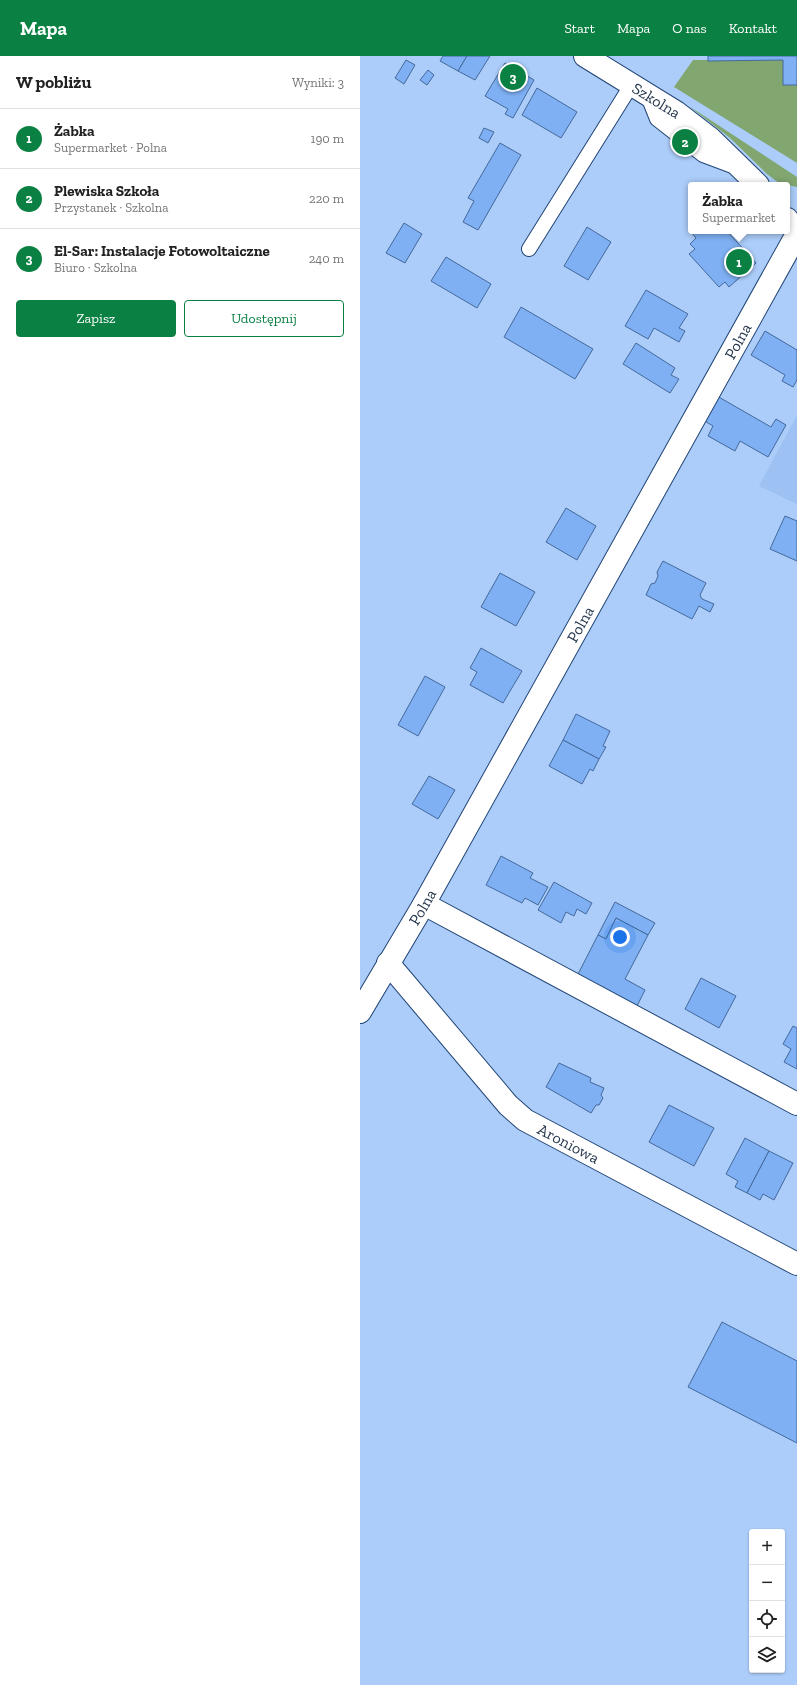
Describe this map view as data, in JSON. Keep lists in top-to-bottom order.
{
  "streets": {
    "street": ["Szkolna", "Polna", "Aroniowa"]
  },
  "crossings": [
    ["Polna", "Aroniowa"]
  ],
  "page": {
    "header": "Mapa",
    "nav": [
      "Start",
      "Mapa",
      "O nas",
      "Kontakt"
    ],
    "heading": ["W pobliżu", "Wyniki: 3"],
    "pins": ["3", "2", "1"],
    "list": [
      {
        "mark": "1",
        "name": "Żabka",
        "note": "Supermarket · Polna",
        "value": "190 m"
      },
      {
        "mark": "2",
        "name": "Plewiska Szkoła",
        "note": "Przystanek · Szkolna",
        "value": "220 m"
      },
      {
        "mark": "3",
        "name": "El-Sar: Instalacje Fotowoltaiczne",
        "note": "Biuro · Szkolna",
        "value": "240 m"
      }
    ],
    "popup": ["Żabka", "Supermarket"],
    "buttons": ["Zapisz", "Udostępnij"],
    "map_buttons": ["+", "−"]
  }
}
